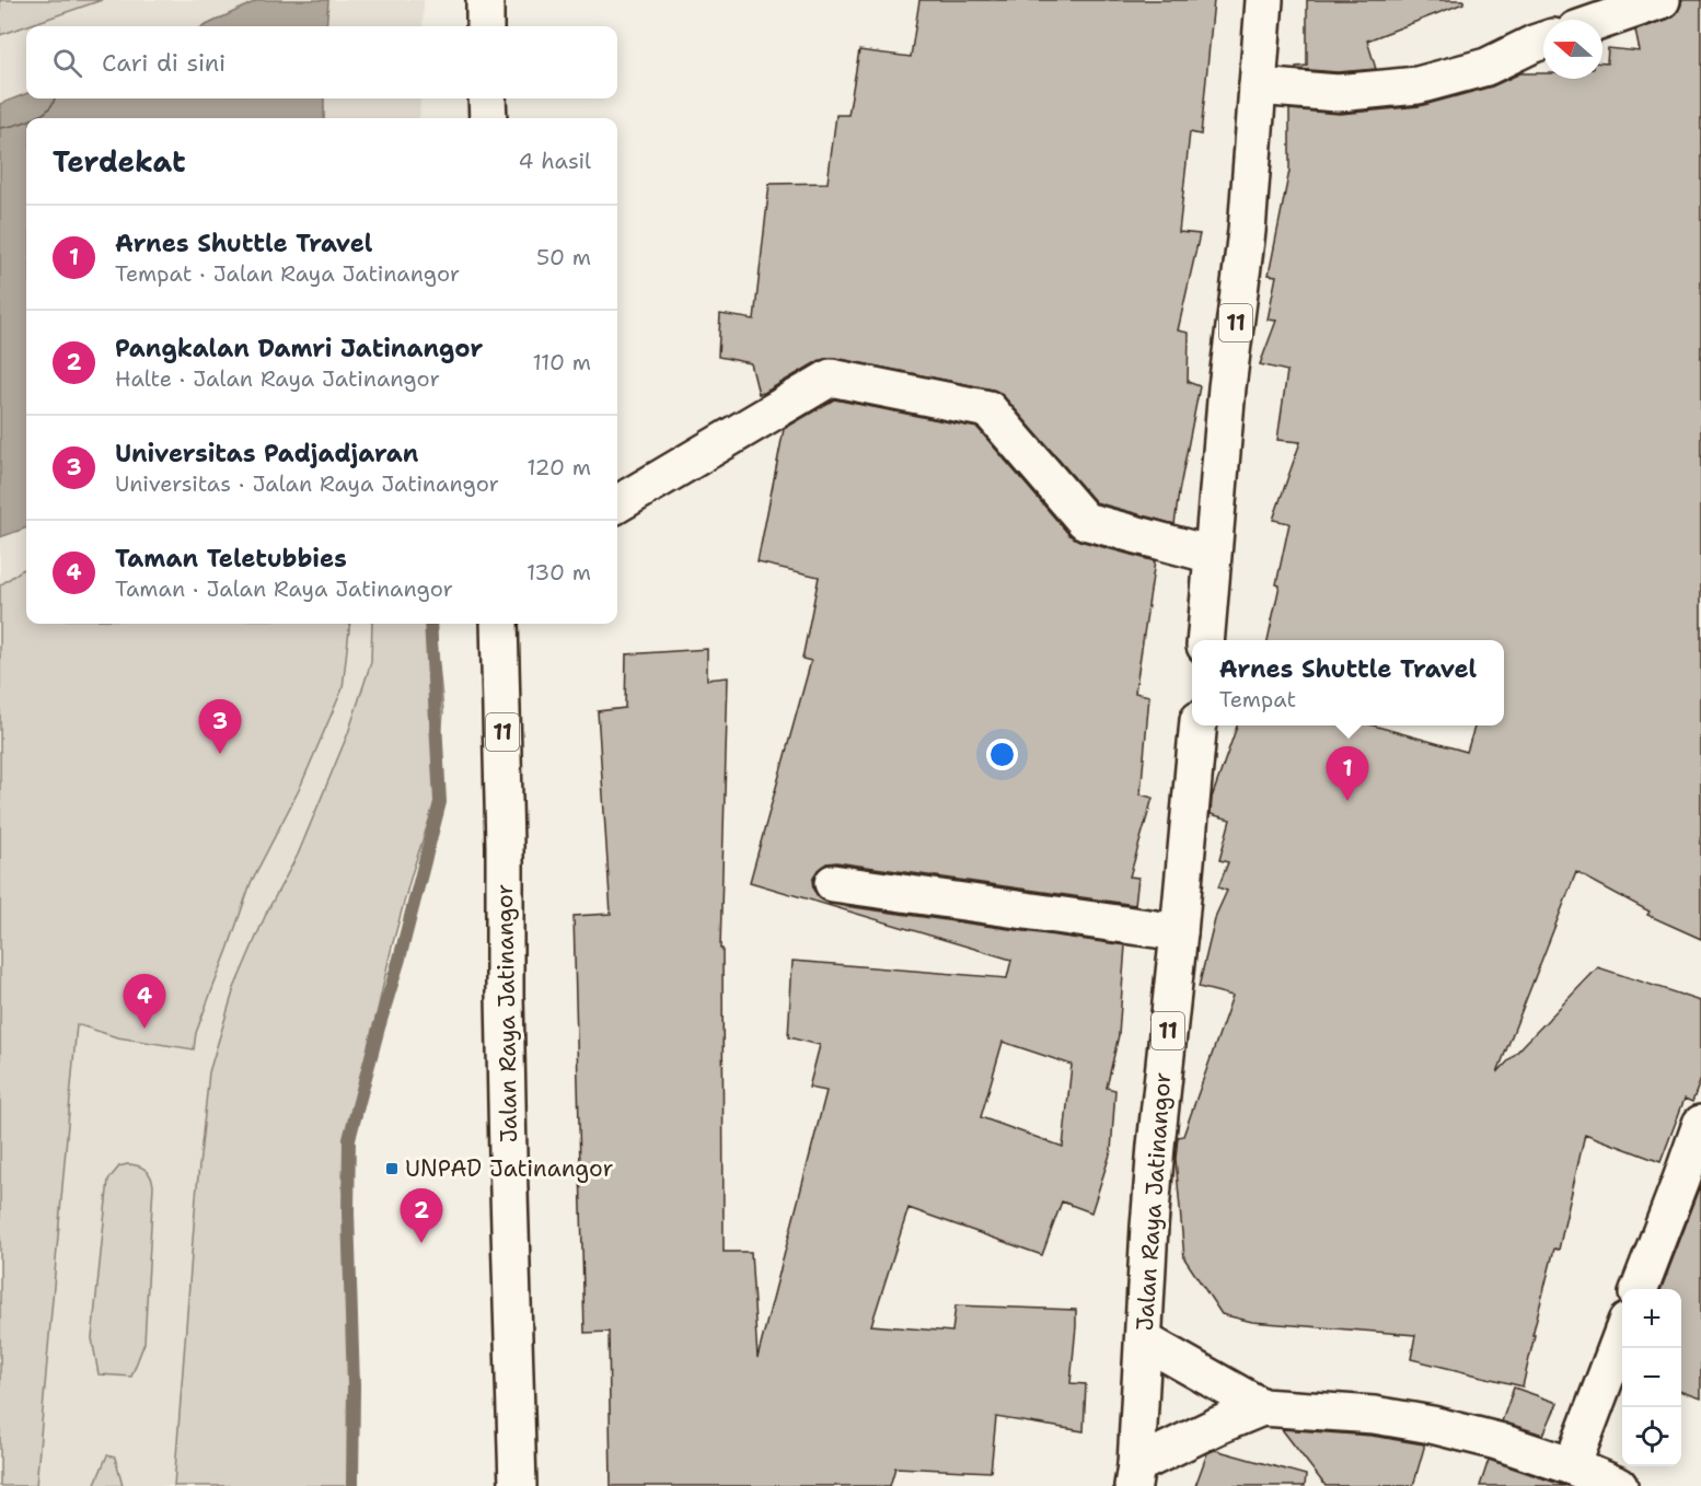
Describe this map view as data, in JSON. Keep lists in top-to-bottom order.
{
  "streets": {
    "main road": ["11", "Jalan Raya Jatinangor"]
  },
  "places": {
    "transit": ["UNPAD Jatinangor"]
  },
  "north": "left",
  "page": {
    "search": "Cari di sini",
    "heading": ["Terdekat", "4 hasil"],
    "list": [
      {
        "mark": "1",
        "name": "Arnes Shuttle Travel",
        "note": "Tempat · Jalan Raya Jatinangor",
        "value": "50 m"
      },
      {
        "mark": "2",
        "name": "Pangkalan Damri Jatinangor",
        "note": "Halte · Jalan Raya Jatinangor",
        "value": "110 m"
      },
      {
        "mark": "3",
        "name": "Universitas Padjadjaran",
        "note": "Universitas · Jalan Raya Jatinangor",
        "value": "120 m"
      },
      {
        "mark": "4",
        "name": "Taman Teletubbies",
        "note": "Taman · Jalan Raya Jatinangor",
        "value": "130 m"
      }
    ],
    "popup": ["Arnes Shuttle Travel", "Tempat"],
    "pins": [
      "3",
      "1",
      "4",
      "2"
    ],
    "map_buttons": ["+", "−"]
  }
}
